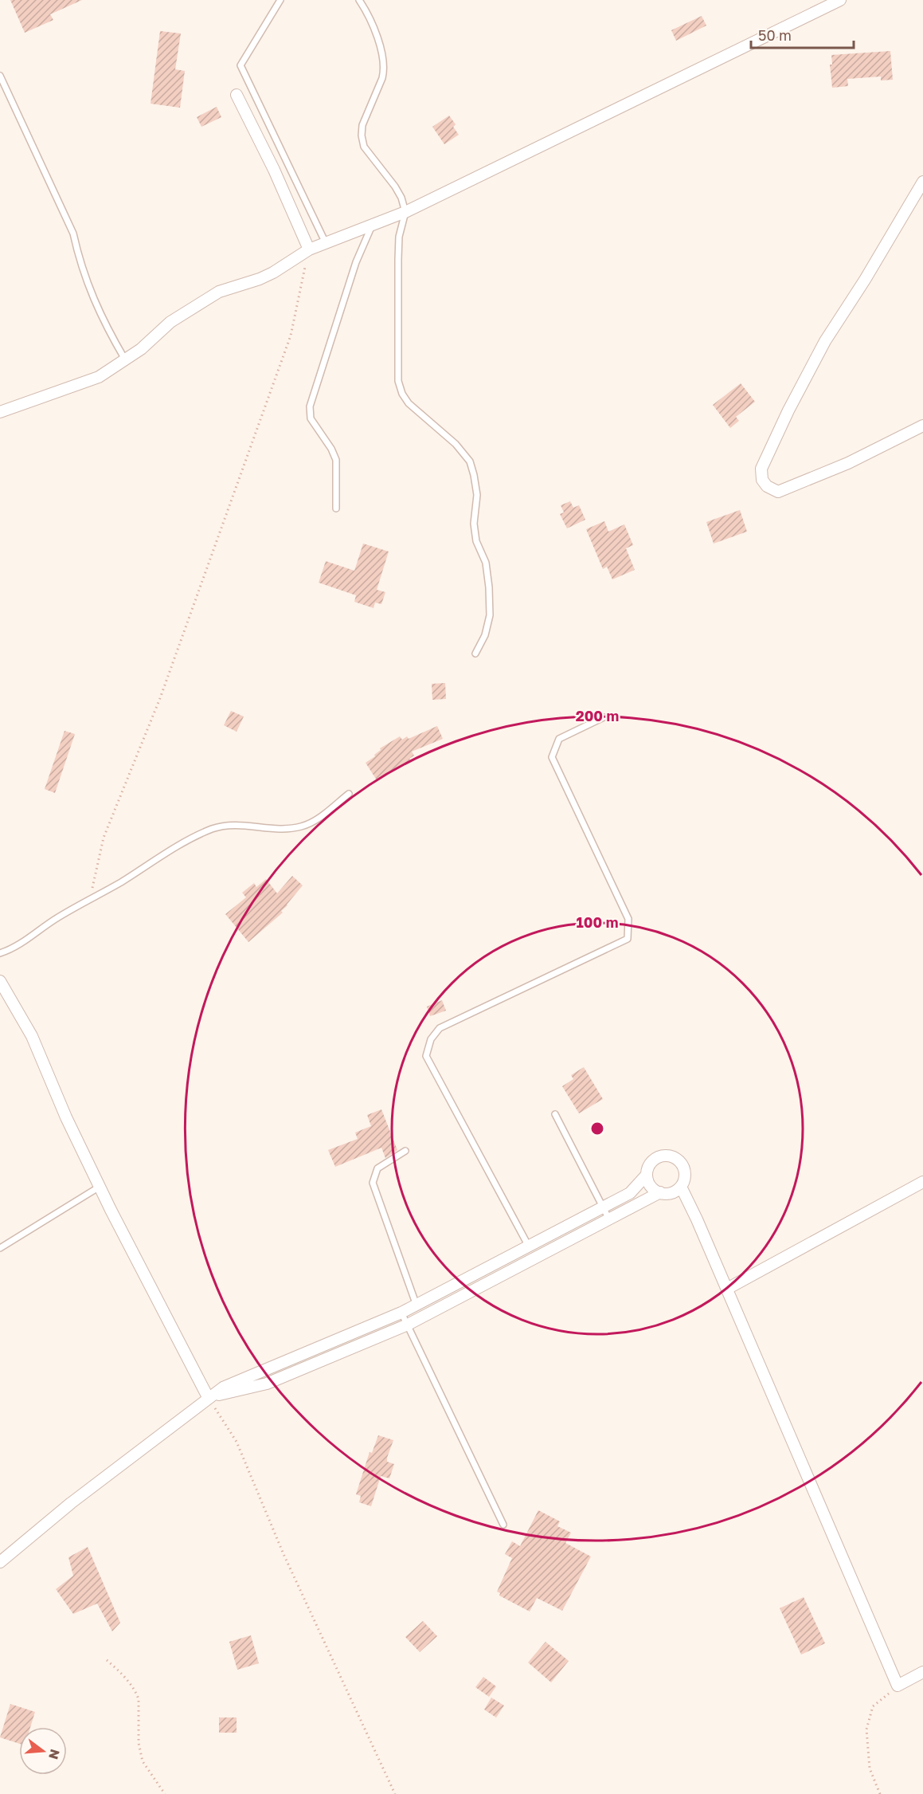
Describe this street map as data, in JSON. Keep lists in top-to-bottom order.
{
  "scale_bar": "50 m",
  "north": "right",
  "rings": ["200 m", "100 m"]
}
